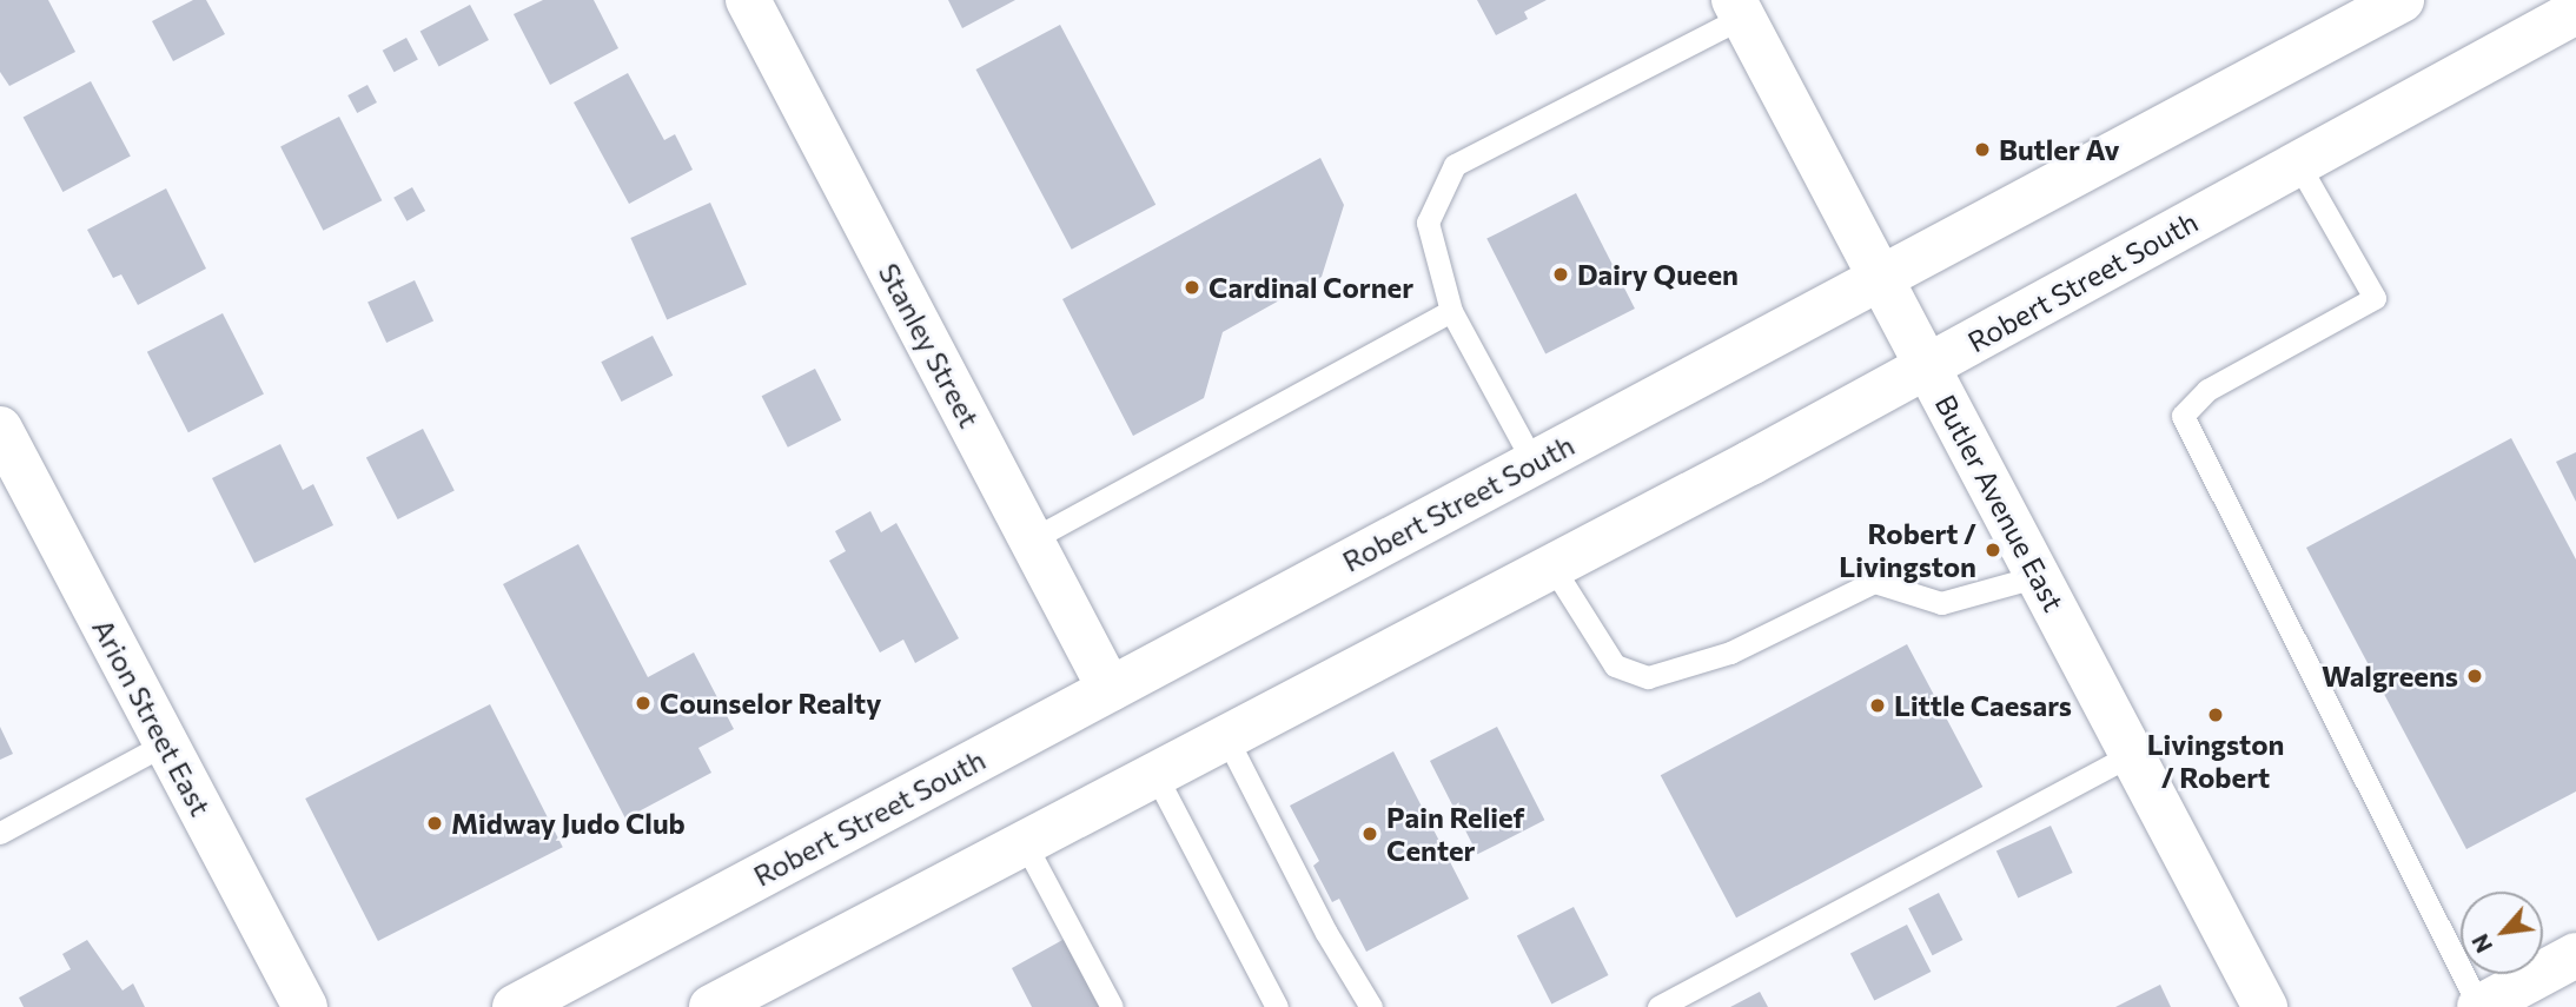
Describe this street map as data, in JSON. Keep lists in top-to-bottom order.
{
  "streets": {
    "main road": [
      "Robert Street South",
      "Stanley Street",
      "Butler Avenue East",
      "Arion Street East"
    ]
  },
  "crossings": [
    ["Robert Street South", "Stanley Street"],
    ["Robert Street South", "Butler Avenue East"]
  ],
  "places": [
    "Butler Av",
    "Dairy Queen",
    "Cardinal Corner",
    "Robert / Livingston",
    "Walgreens",
    "Counselor Realty",
    "Little Caesars",
    "Livingston / Robert",
    "Midway Judo Club",
    "Pain Relief Center"
  ],
  "north": "bottom left"
}
